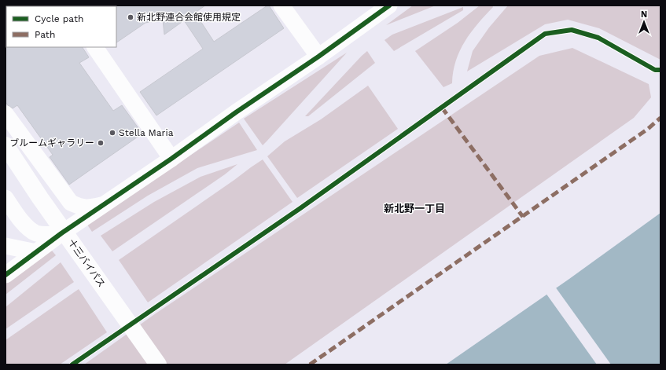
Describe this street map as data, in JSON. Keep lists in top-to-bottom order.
{
  "streets": {
    "highway": ["十三バイパス"]
  },
  "districts": ["新北野一丁目"],
  "places": ["新北野連合会館使用規定", "Stella Maria", "ブルームギャラリー"],
  "legend": ["Cycle path", "Path"],
  "north": "top"
}
